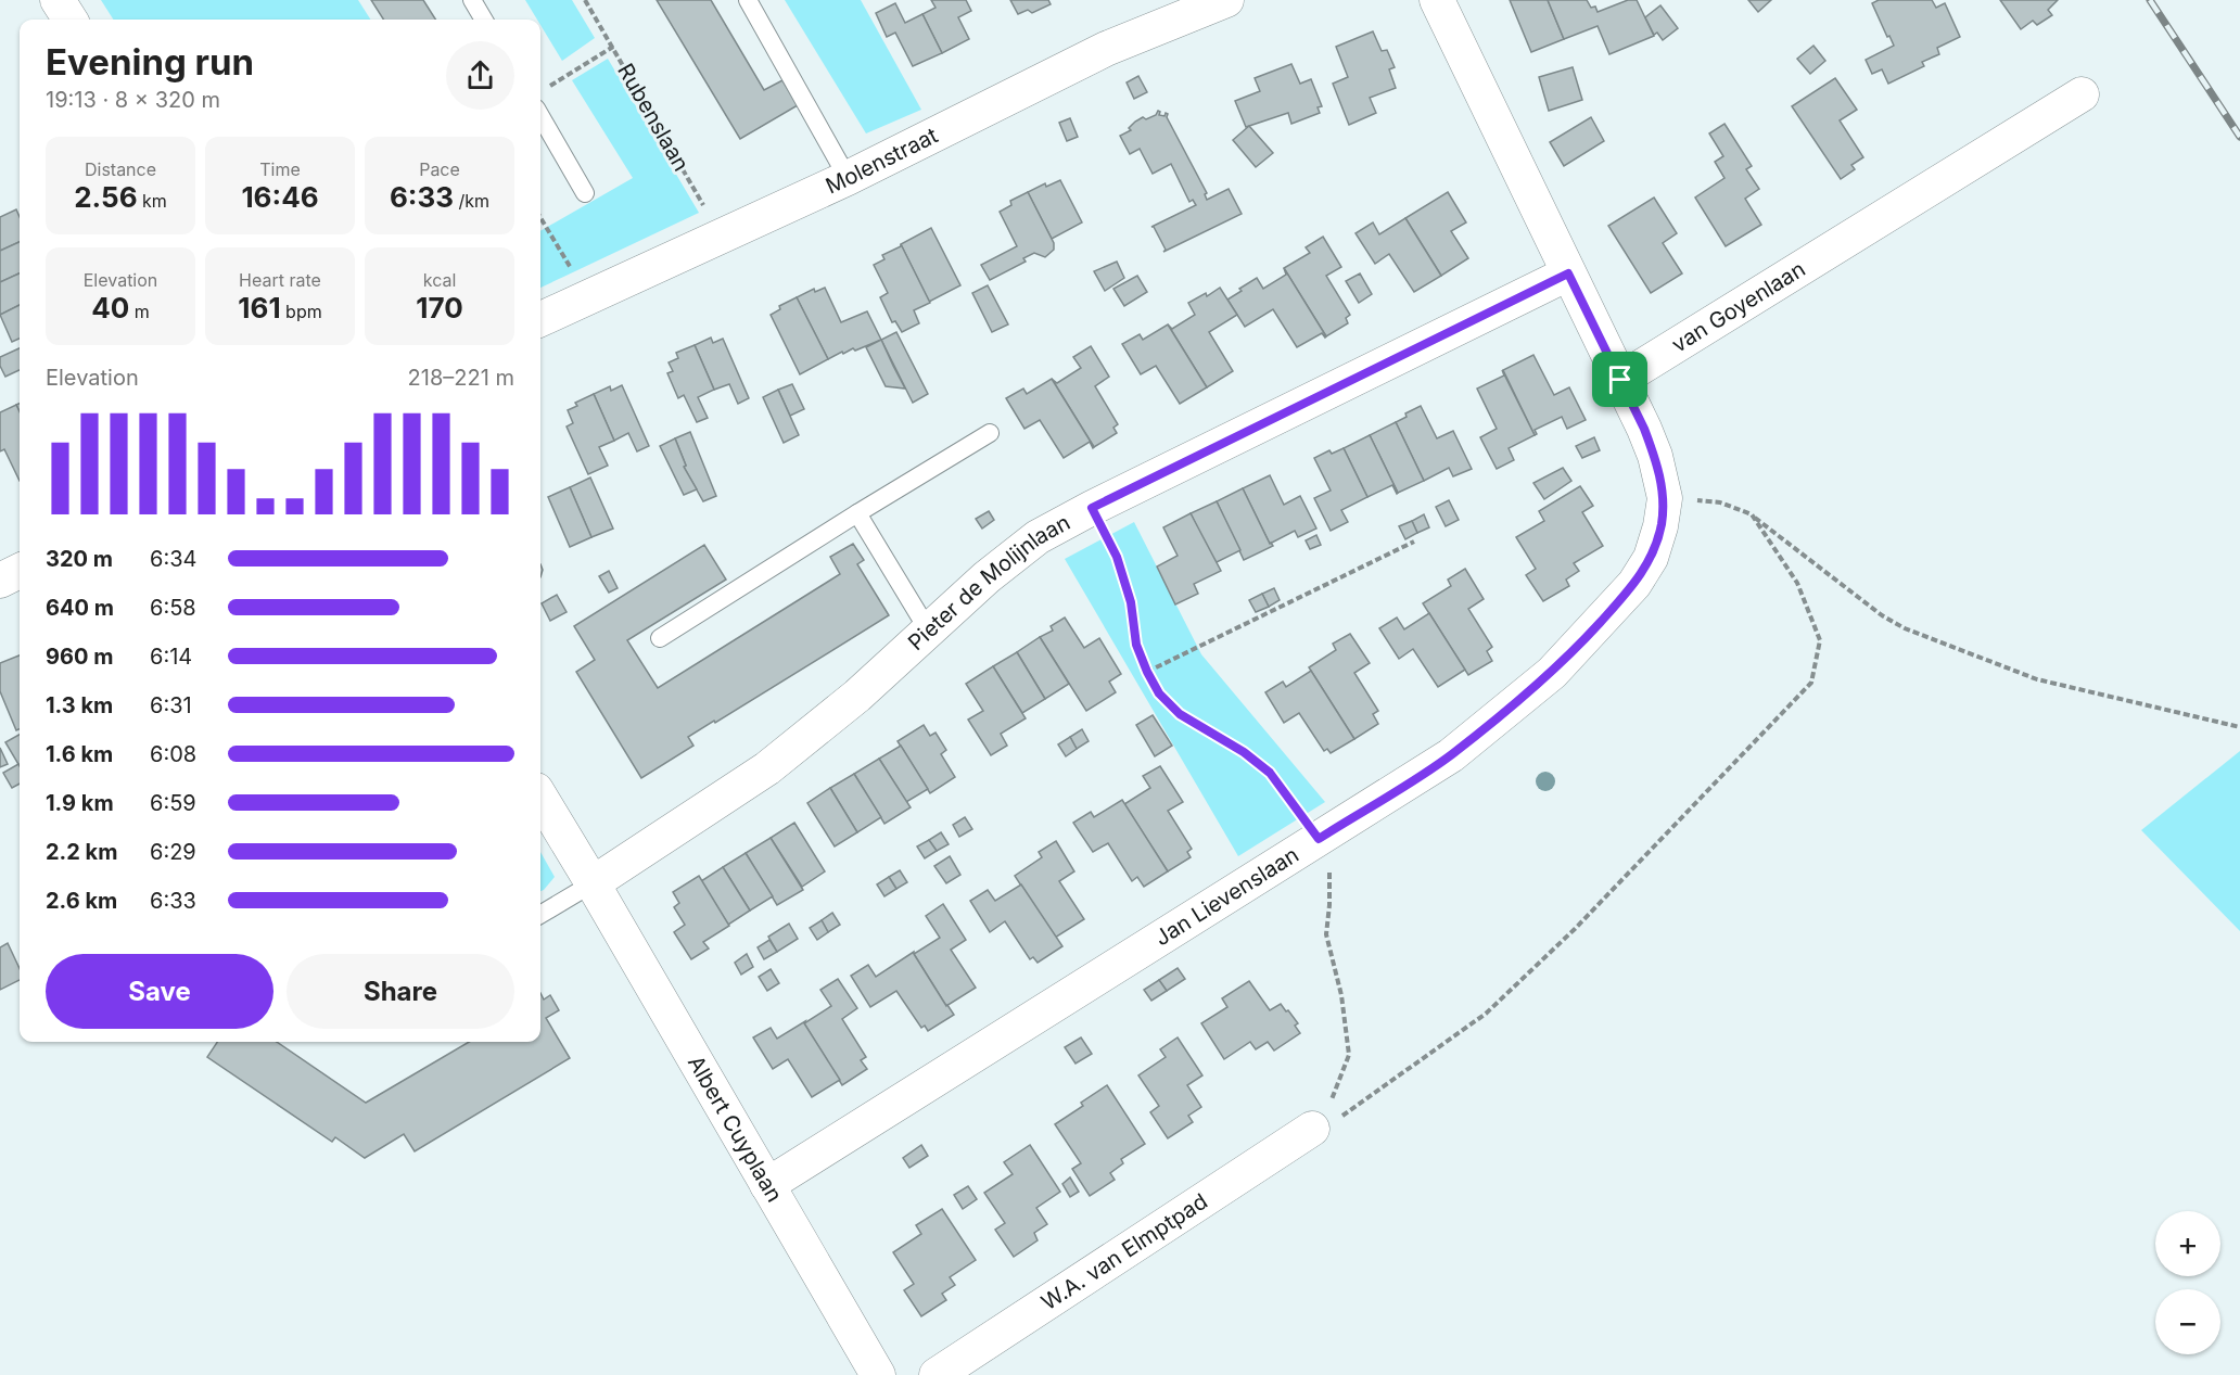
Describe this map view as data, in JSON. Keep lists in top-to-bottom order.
{
  "streets": {
    "street": [
      "Molenstraat",
      "van Goyenlaan",
      "Pieter de Molijnlaan",
      "Jan Lievenslaan",
      "Albert Cuyplaan",
      "W.A. van Elmptpad"
    ],
    "path": ["Rubenslaan"]
  },
  "crossings": [
    ["Rubenslaan", "Molenstraat"],
    ["van Goyenlaan", "Jan Lievenslaan"],
    ["Pieter de Molijnlaan", "Albert Cuyplaan"],
    ["Jan Lievenslaan", "Albert Cuyplaan"]
  ],
  "page": {
    "heading": ["Evening run", "19:13 · 8 × 320 m"],
    "stats": [
      ["Distance", "2.56 km"],
      ["Time", "16:46"],
      ["Pace", "6:33 /km"],
      ["Elevation", "40 m"],
      ["Heart rate", "161 bpm"],
      ["kcal", "170"]
    ],
    "chart": ["Elevation", "218–221 m"],
    "list": [
      {
        "name": "320 m",
        "note": "6:34"
      },
      {
        "name": "640 m",
        "note": "6:58"
      },
      {
        "name": "960 m",
        "note": "6:14"
      },
      {
        "name": "1.3 km",
        "note": "6:31"
      },
      {
        "name": "1.6 km",
        "note": "6:08"
      },
      {
        "name": "1.9 km",
        "note": "6:59"
      },
      {
        "name": "2.2 km",
        "note": "6:29"
      },
      {
        "name": "2.6 km",
        "note": "6:33"
      }
    ],
    "buttons": ["Save", "Share"],
    "map_buttons": ["+", "−"]
  }
}
